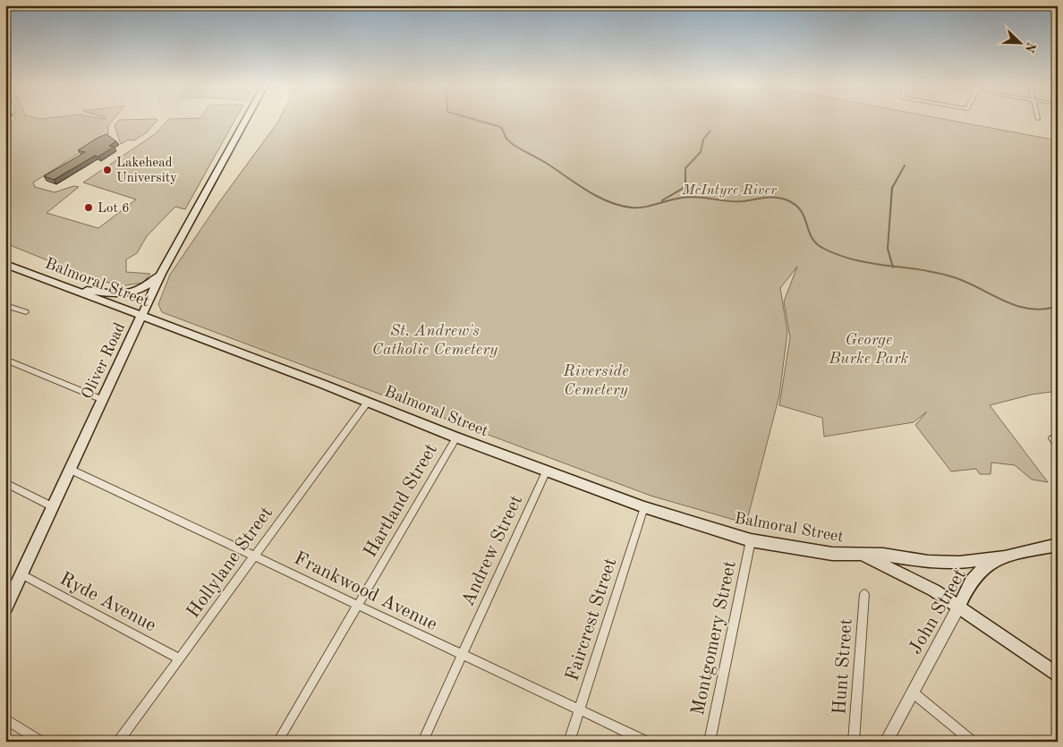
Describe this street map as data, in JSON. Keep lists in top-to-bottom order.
{
  "streets": {
    "main road": ["Balmoral Street", "Oliver Road", "John Street"],
    "street": [
      "Hartland Street",
      "Andrew Street",
      "Hollylane Street",
      "Frankwood Avenue",
      "Ryde Avenue",
      "Faircrest Street",
      "Montgomery Street",
      "Hunt Street"
    ]
  },
  "crossings": [
    ["Balmoral Street", "Oliver Road"],
    ["Balmoral Street", "Hartland Street"],
    ["Balmoral Street", "Andrew Street"],
    ["Balmoral Street", "Hollylane Street"],
    ["Balmoral Street", "John Street"],
    ["Balmoral Street", "Faircrest Street"],
    ["Balmoral Street", "Montgomery Street"],
    ["Oliver Road", "Frankwood Avenue"],
    ["Oliver Road", "Ryde Avenue"],
    ["Hartland Street", "Frankwood Avenue"],
    ["Andrew Street", "Frankwood Avenue"],
    ["Hollylane Street", "Frankwood Avenue"],
    ["Hollylane Street", "Ryde Avenue"],
    ["Frankwood Avenue", "Faircrest Street"]
  ],
  "water": ["McIntyre River"],
  "parks": ["St. Andrew's Catholic Cemetery", "George Burke Park", "Riverside Cemetery"],
  "places": ["Lakehead University", "Lot 6"],
  "north": "bottom right"
}
